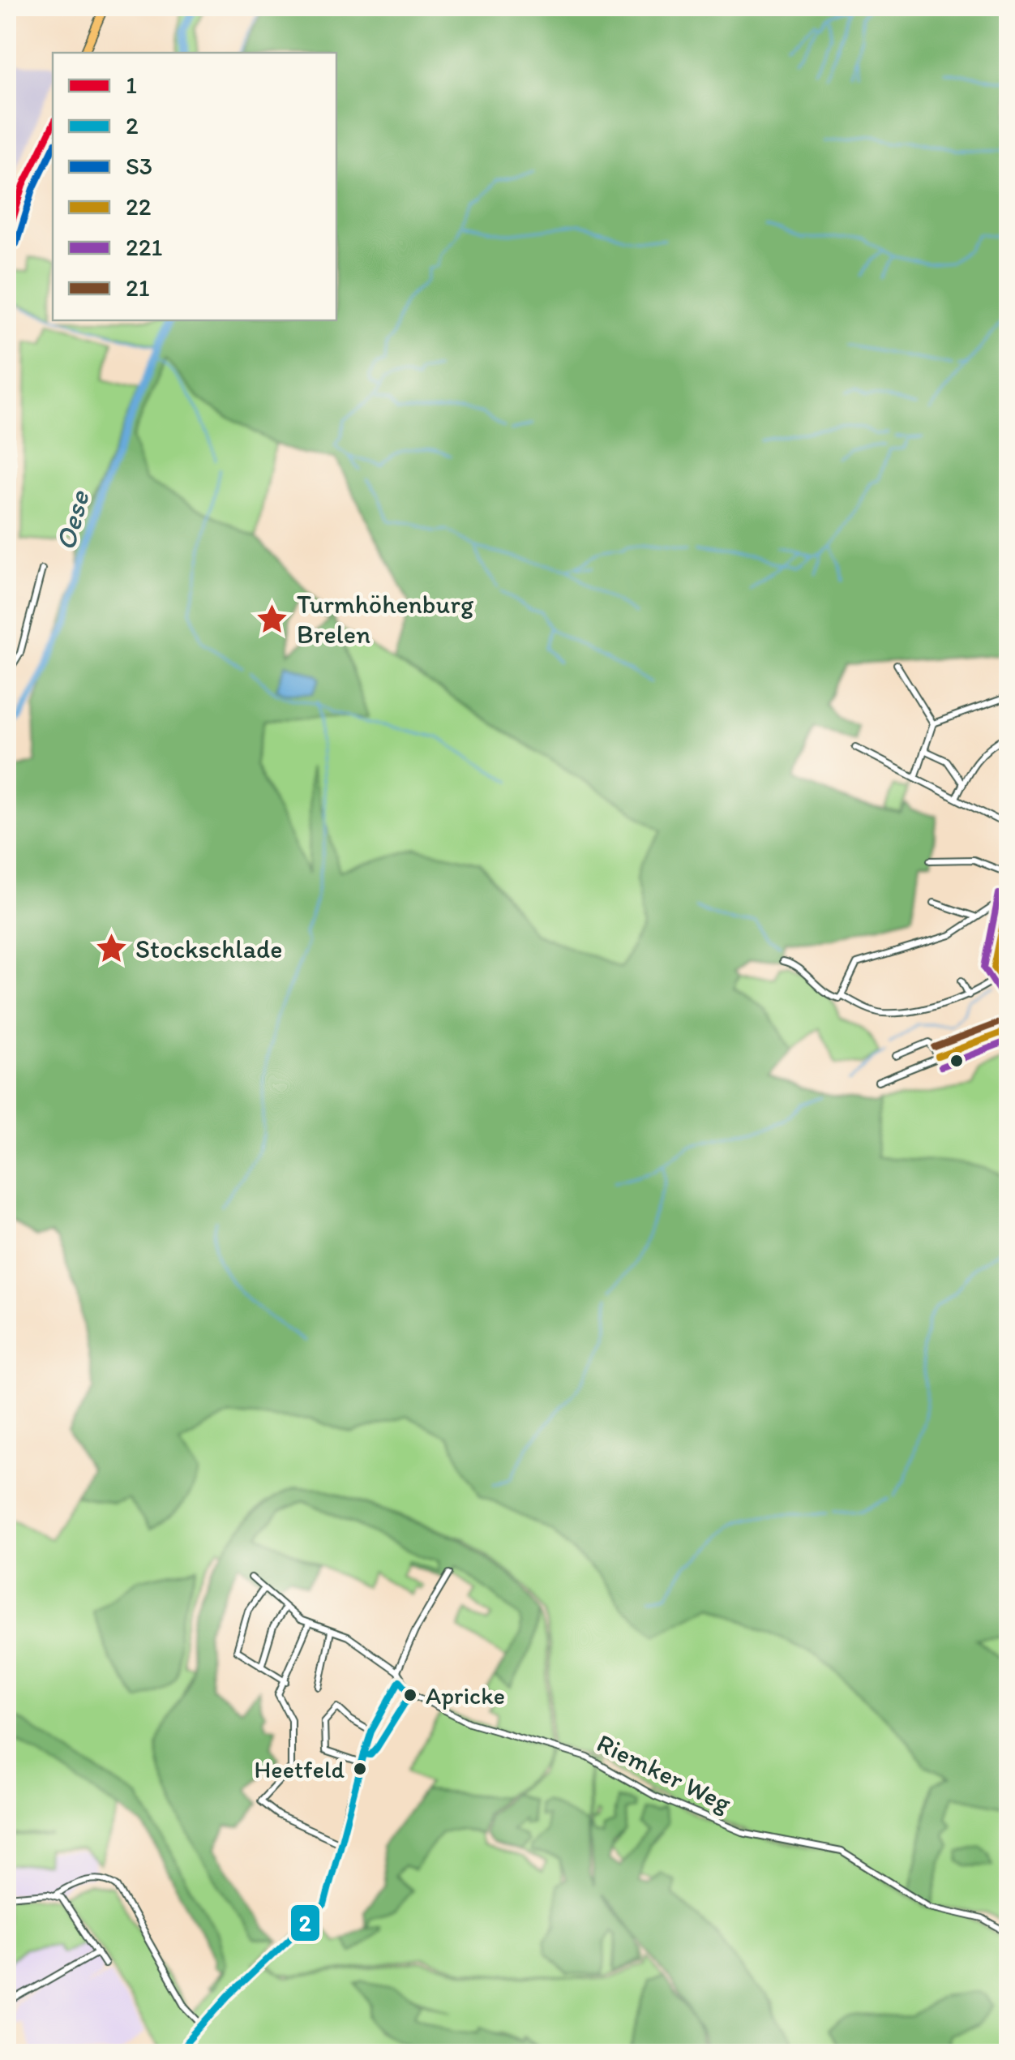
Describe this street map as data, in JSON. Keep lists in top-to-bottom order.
{
  "streets": {
    "street": ["Riemker Weg"]
  },
  "water": ["Oese"],
  "places": {
    "place": ["Turmhöhenburg Brelen", "Stockschlade"],
    "other": ["Apricke", "Heetfeld"]
  },
  "lines": [
    "transit line 1",
    "transit line S3",
    "transit line 221",
    "transit line 22",
    "transit line 21",
    "transit line 2"
  ],
  "legend": [
    "1",
    "2",
    "S3",
    "22",
    "221",
    "21"
  ]
}
